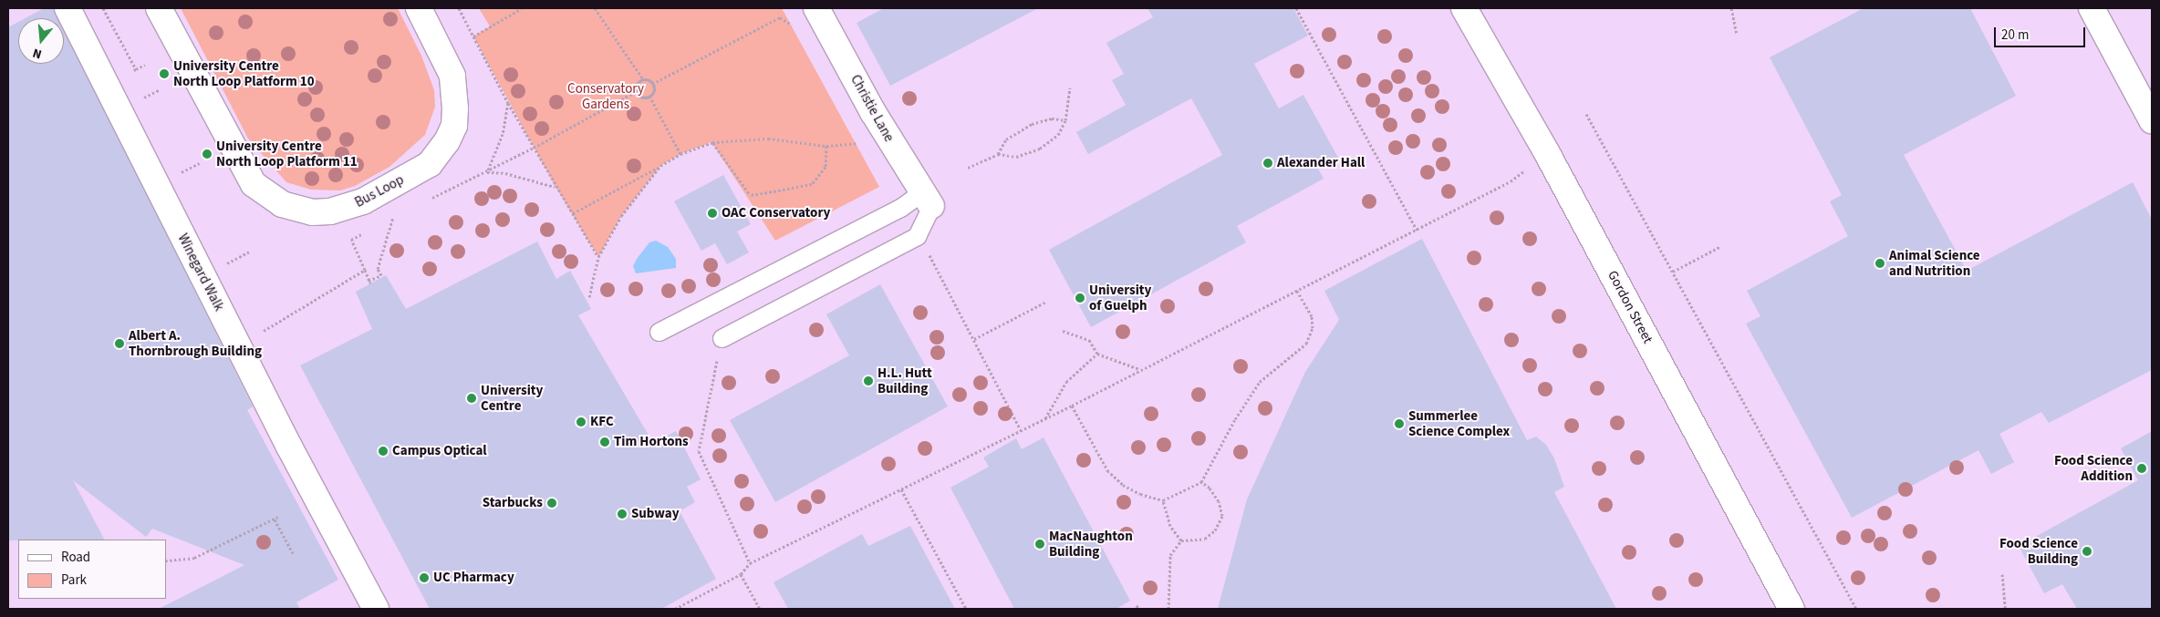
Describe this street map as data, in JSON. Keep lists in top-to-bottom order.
{
  "streets": {
    "street": [
      "Christie Lane",
      "Bus Loop",
      "Winegard Walk",
      "Gordon Street"
    ]
  },
  "parks": ["Conservatory Gardens"],
  "places": [
    "University Centre North Loop Platform 10",
    "University Centre North Loop Platform 11",
    "Alexander Hall",
    "OAC Conservatory",
    "Animal Science and Nutrition",
    "University of Guelph",
    "Albert A. Thornbrough Building",
    "H.L. Hutt Building",
    "University Centre",
    "KFC",
    "Summerlee Science Complex",
    "Tim Hortons",
    "Campus Optical",
    "Food Science Addition",
    "Starbucks",
    "Subway",
    "MacNaughton Building",
    "Food Science Building",
    "UC Pharmacy"
  ],
  "legend": ["Road", "Park"],
  "scale_bar": "20 m",
  "north": "bottom"
}
